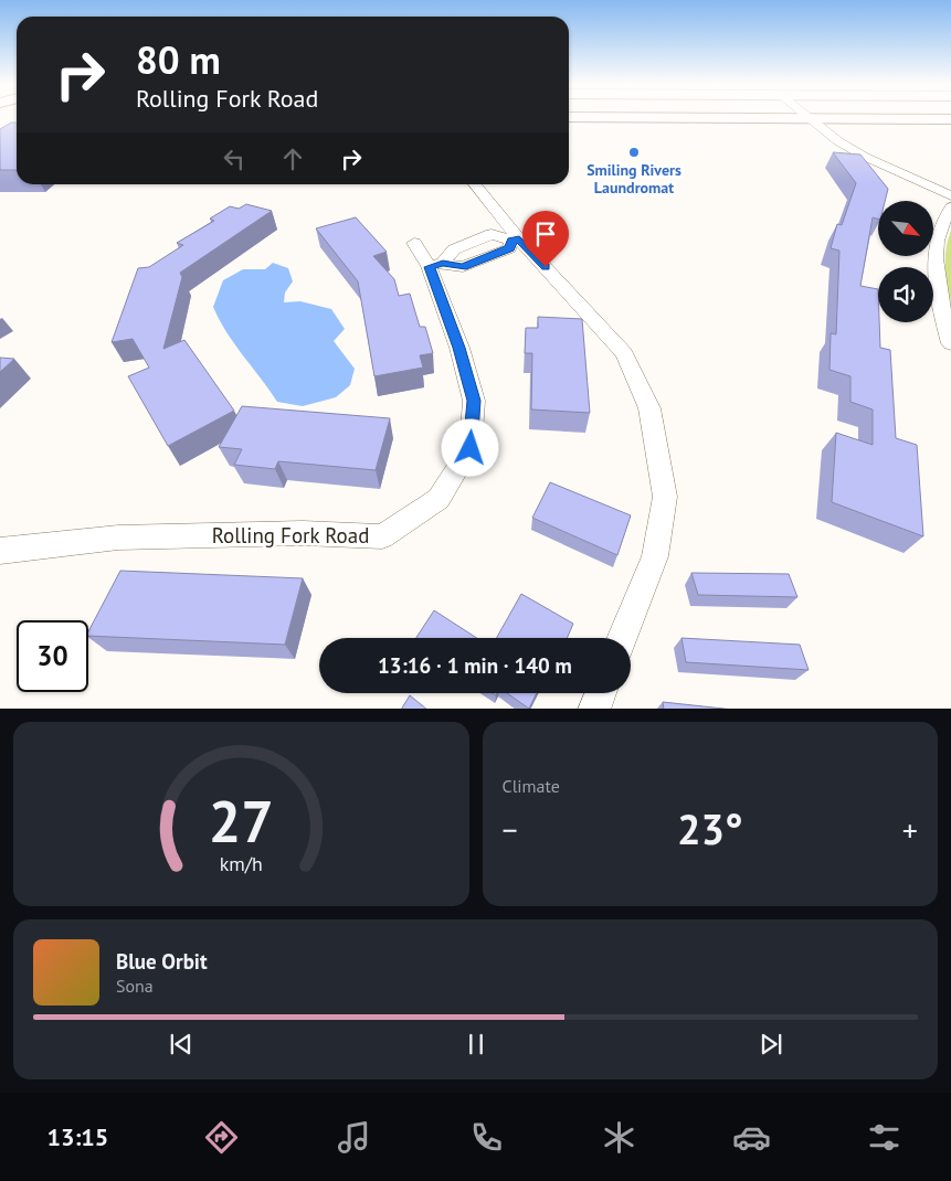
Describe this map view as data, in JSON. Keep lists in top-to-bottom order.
{
  "streets": {
    "street": ["Rolling Fork Road"]
  },
  "places": ["Smiling Rivers Laundromat"],
  "north": "bottom right",
  "page": {
    "turn": ["80 m", "Rolling Fork Road"],
    "limit": "30",
    "trip": "13:16 · 1 min · 140 m",
    "tile": "Climate",
    "heat": ["−", "23°", "+"],
    "song": ["Blue Orbit", "Sona"],
    "tabs": "13:15",
    "gauge": ["27", "km/h"]
  }
}
